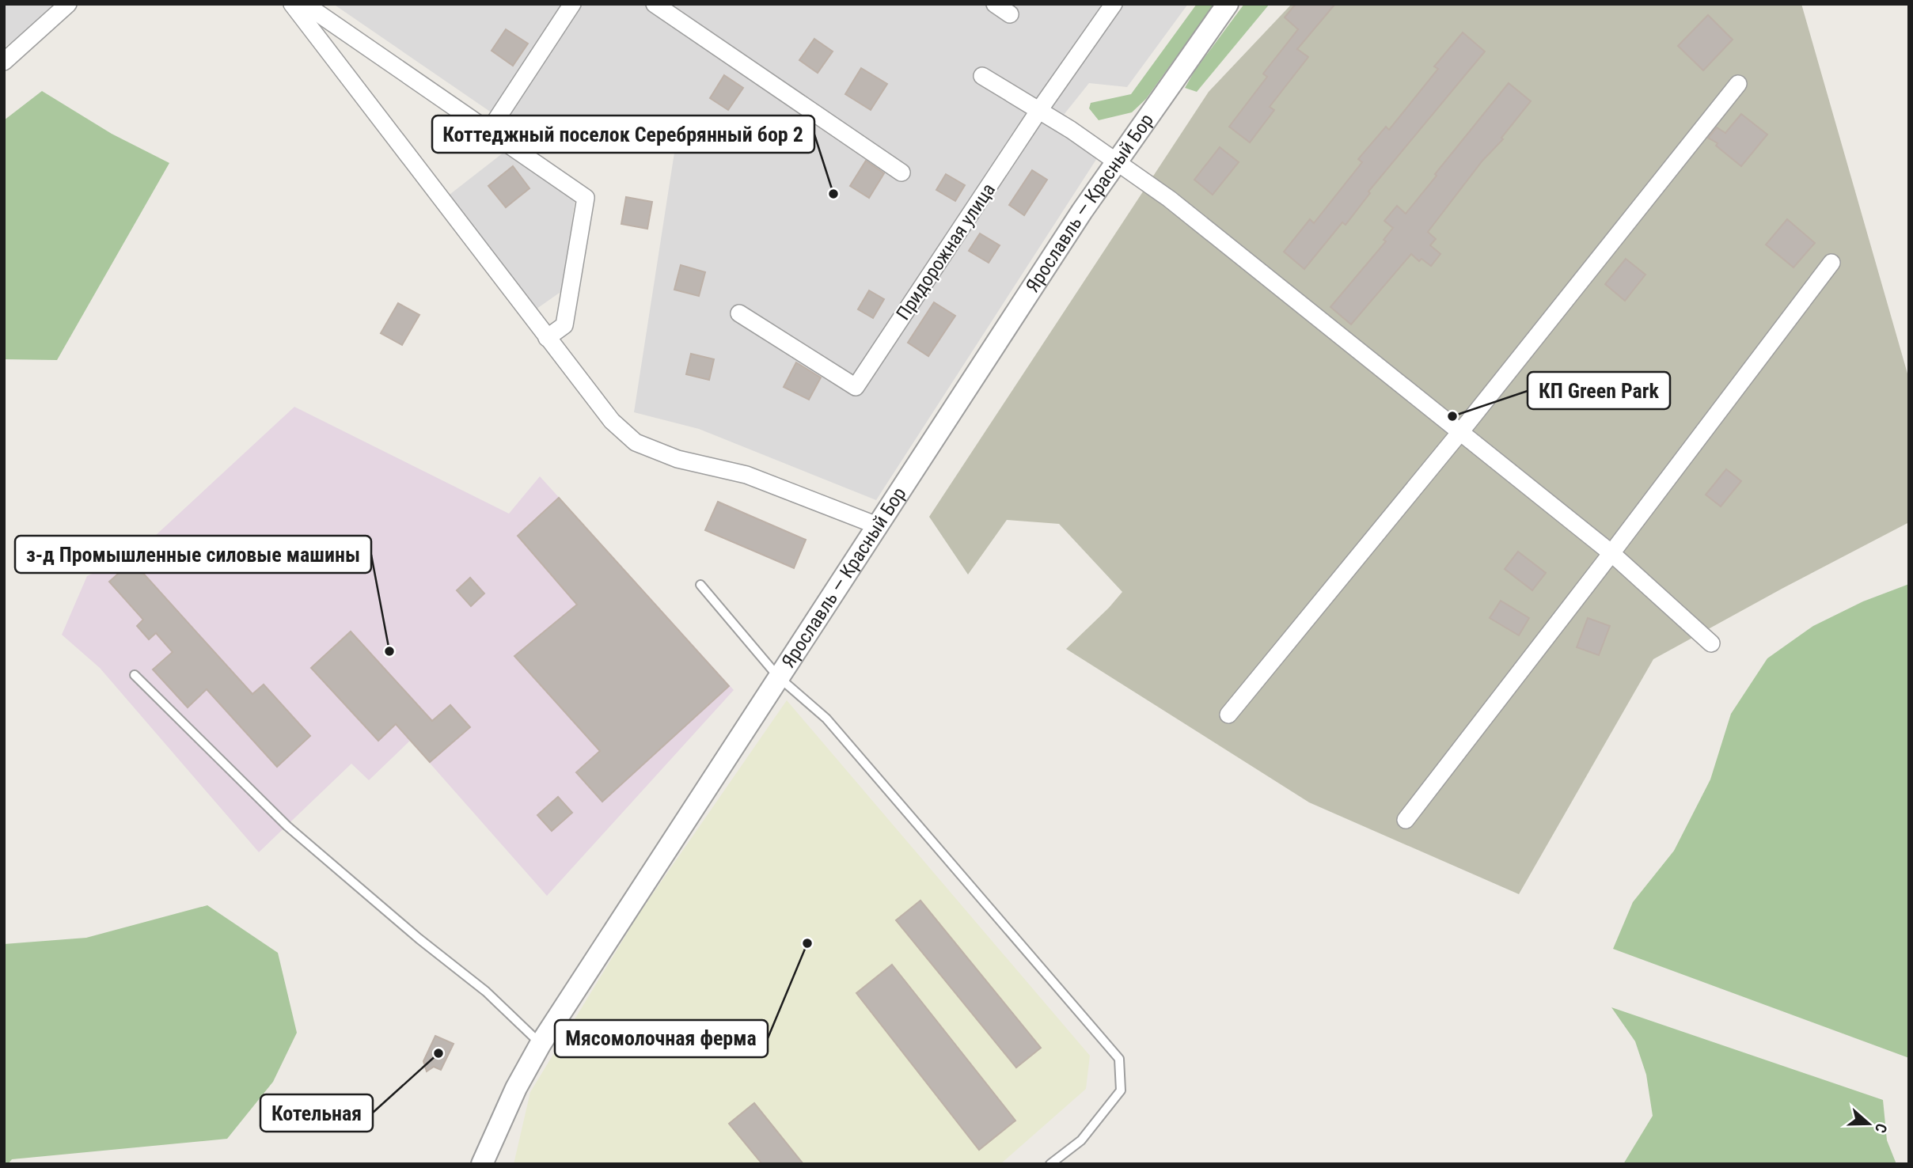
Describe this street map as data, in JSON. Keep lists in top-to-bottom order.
{
  "streets": {
    "street": ["Ярославль — Красный Бор", "Придорожная улица"]
  },
  "places": [
    "Коттеджный поселок Серебрянный бор 2",
    "КП Green Park",
    "з-д Промышленные силовые машины",
    "Мясомолочная ферма",
    "Котельная"
  ],
  "north": "right"
}
